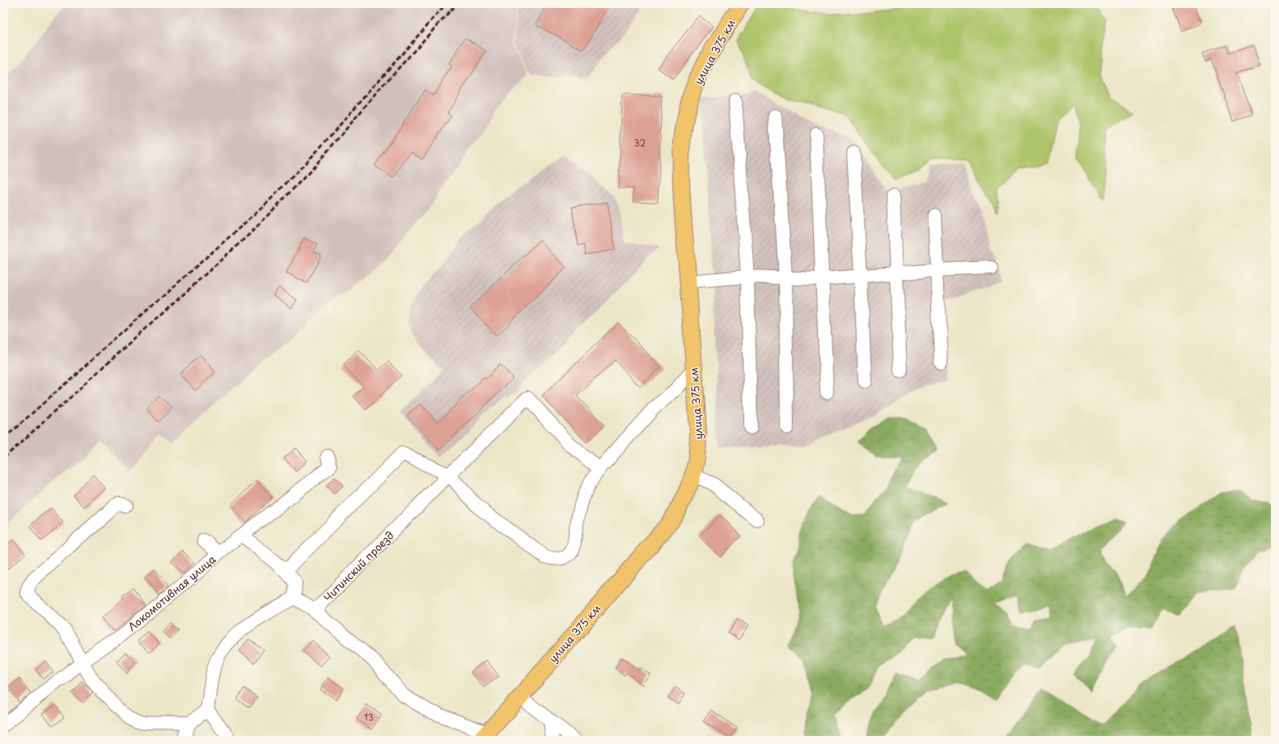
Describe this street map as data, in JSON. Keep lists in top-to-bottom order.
{
  "streets": {
    "main road": ["улица 375 км"],
    "street": ["Читинский проезд", "Локомотивная улица"]
  },
  "house_numbers": ["32", "13"]
}
